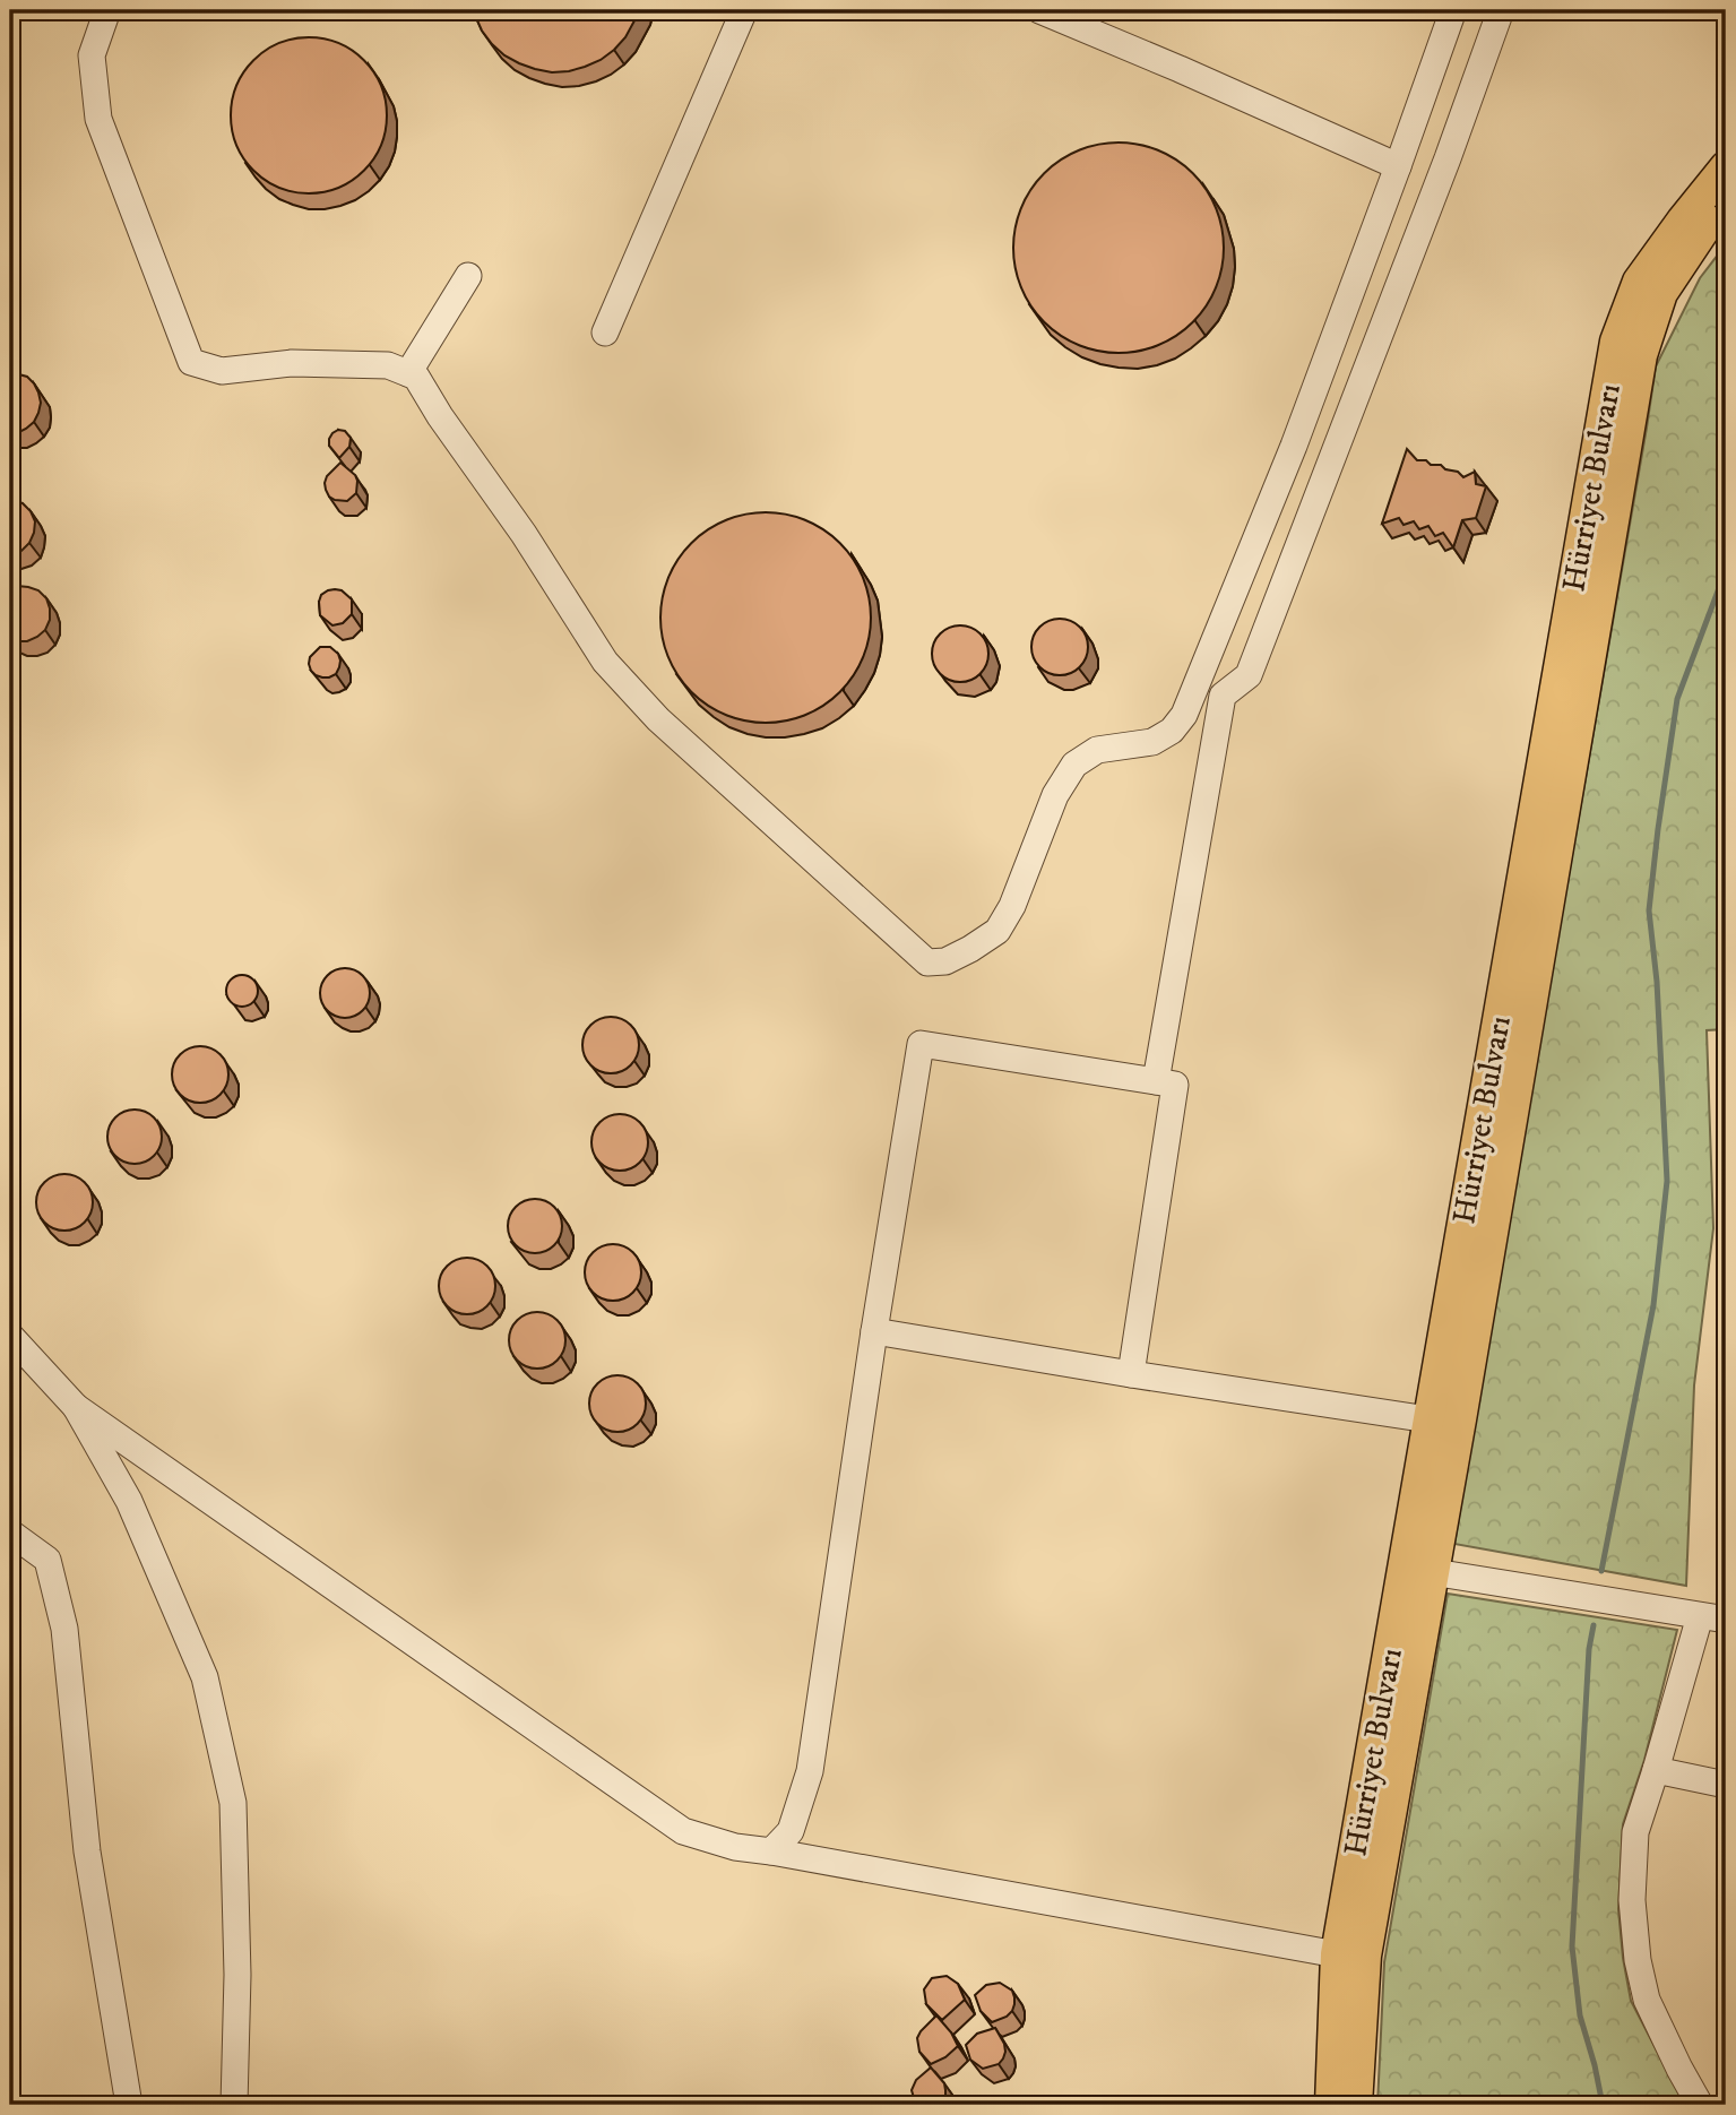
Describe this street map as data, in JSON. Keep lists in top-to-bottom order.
{
  "streets": {
    "main road": ["Hürriyet Bulvarı"]
  }
}
